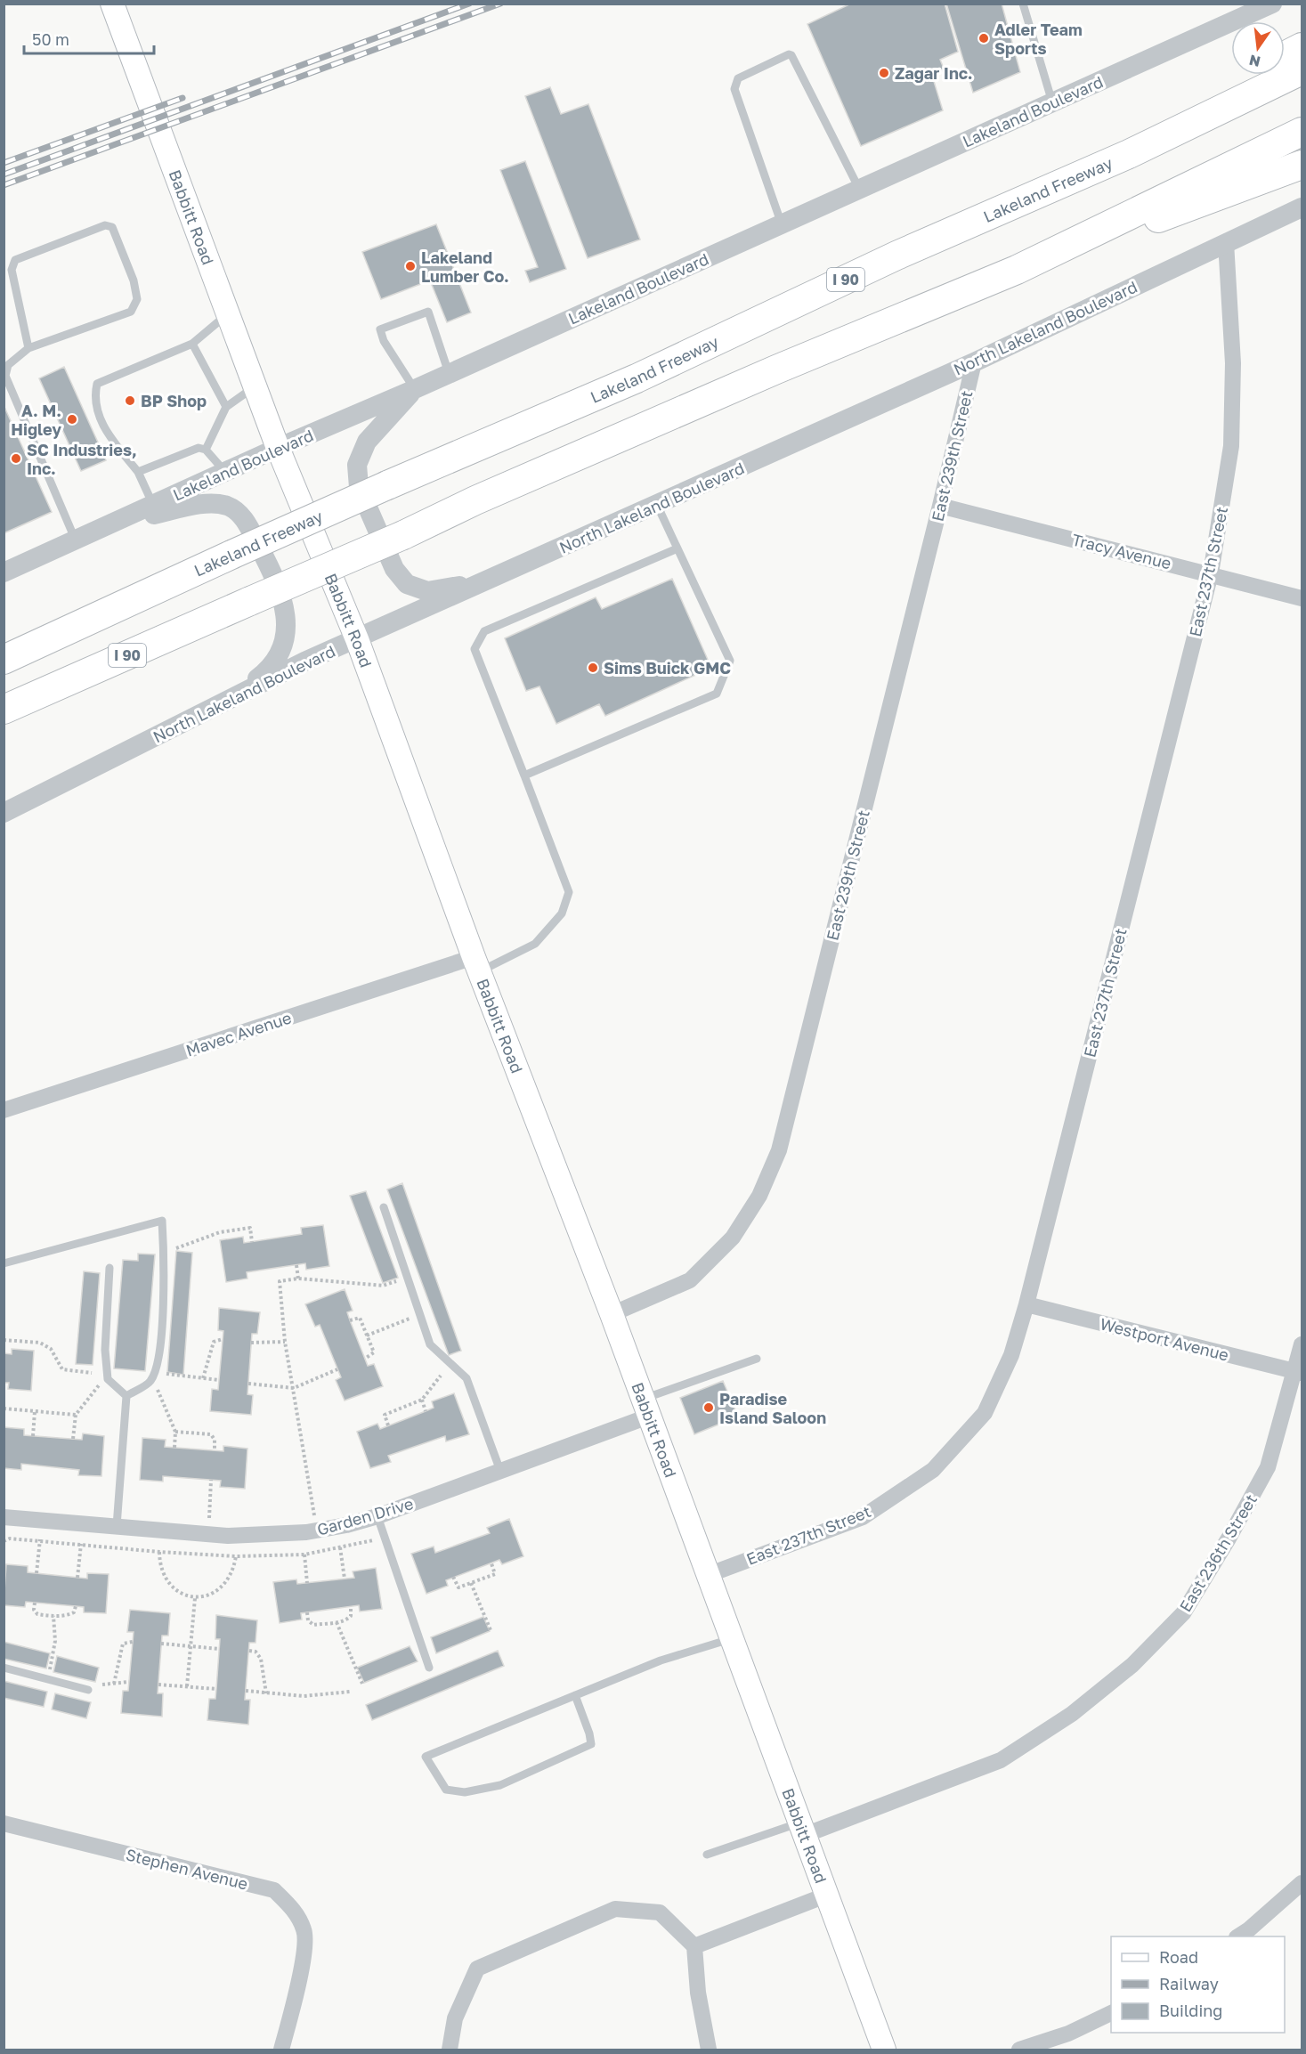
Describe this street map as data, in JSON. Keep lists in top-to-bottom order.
{
  "streets": {
    "highway": ["Lakeland Freeway", "I 90"],
    "main road": ["Babbitt Road"],
    "street": [
      "Lakeland Boulevard",
      "North Lakeland Boulevard",
      "East 239th Street",
      "Tracy Avenue",
      "East 237th Street",
      "Mavec Avenue",
      "Westport Avenue",
      "Garden Drive",
      "East 236th Street",
      "Stephen Avenue"
    ]
  },
  "crossings": [
    ["Lakeland Boulevard", "Babbitt Road"],
    ["Babbitt Road", "North Lakeland Boulevard"],
    ["Babbitt Road", "East 239th Street"],
    ["Babbitt Road", "East 237th Street"],
    ["Babbitt Road", "Mavec Avenue"],
    ["Babbitt Road", "Garden Drive"],
    ["Babbitt Road", "East 236th Street"],
    ["North Lakeland Boulevard", "East 239th Street"],
    ["North Lakeland Boulevard", "East 237th Street"],
    ["East 239th Street", "Tracy Avenue"],
    ["Tracy Avenue", "East 237th Street"],
    ["East 237th Street", "Westport Avenue"],
    ["Westport Avenue", "East 236th Street"]
  ],
  "places": [
    "Adler Team Sports",
    "Zagar Inc.",
    "Lakeland Lumber Co.",
    "BP Shop",
    "A. M. Higley",
    "SC Industries, Inc.",
    "Sims Buick GMC",
    "Paradise Island Saloon"
  ],
  "legend": ["Road", "Railway", "Building"],
  "scale_bar": "50 m",
  "north": "bottom"
}
